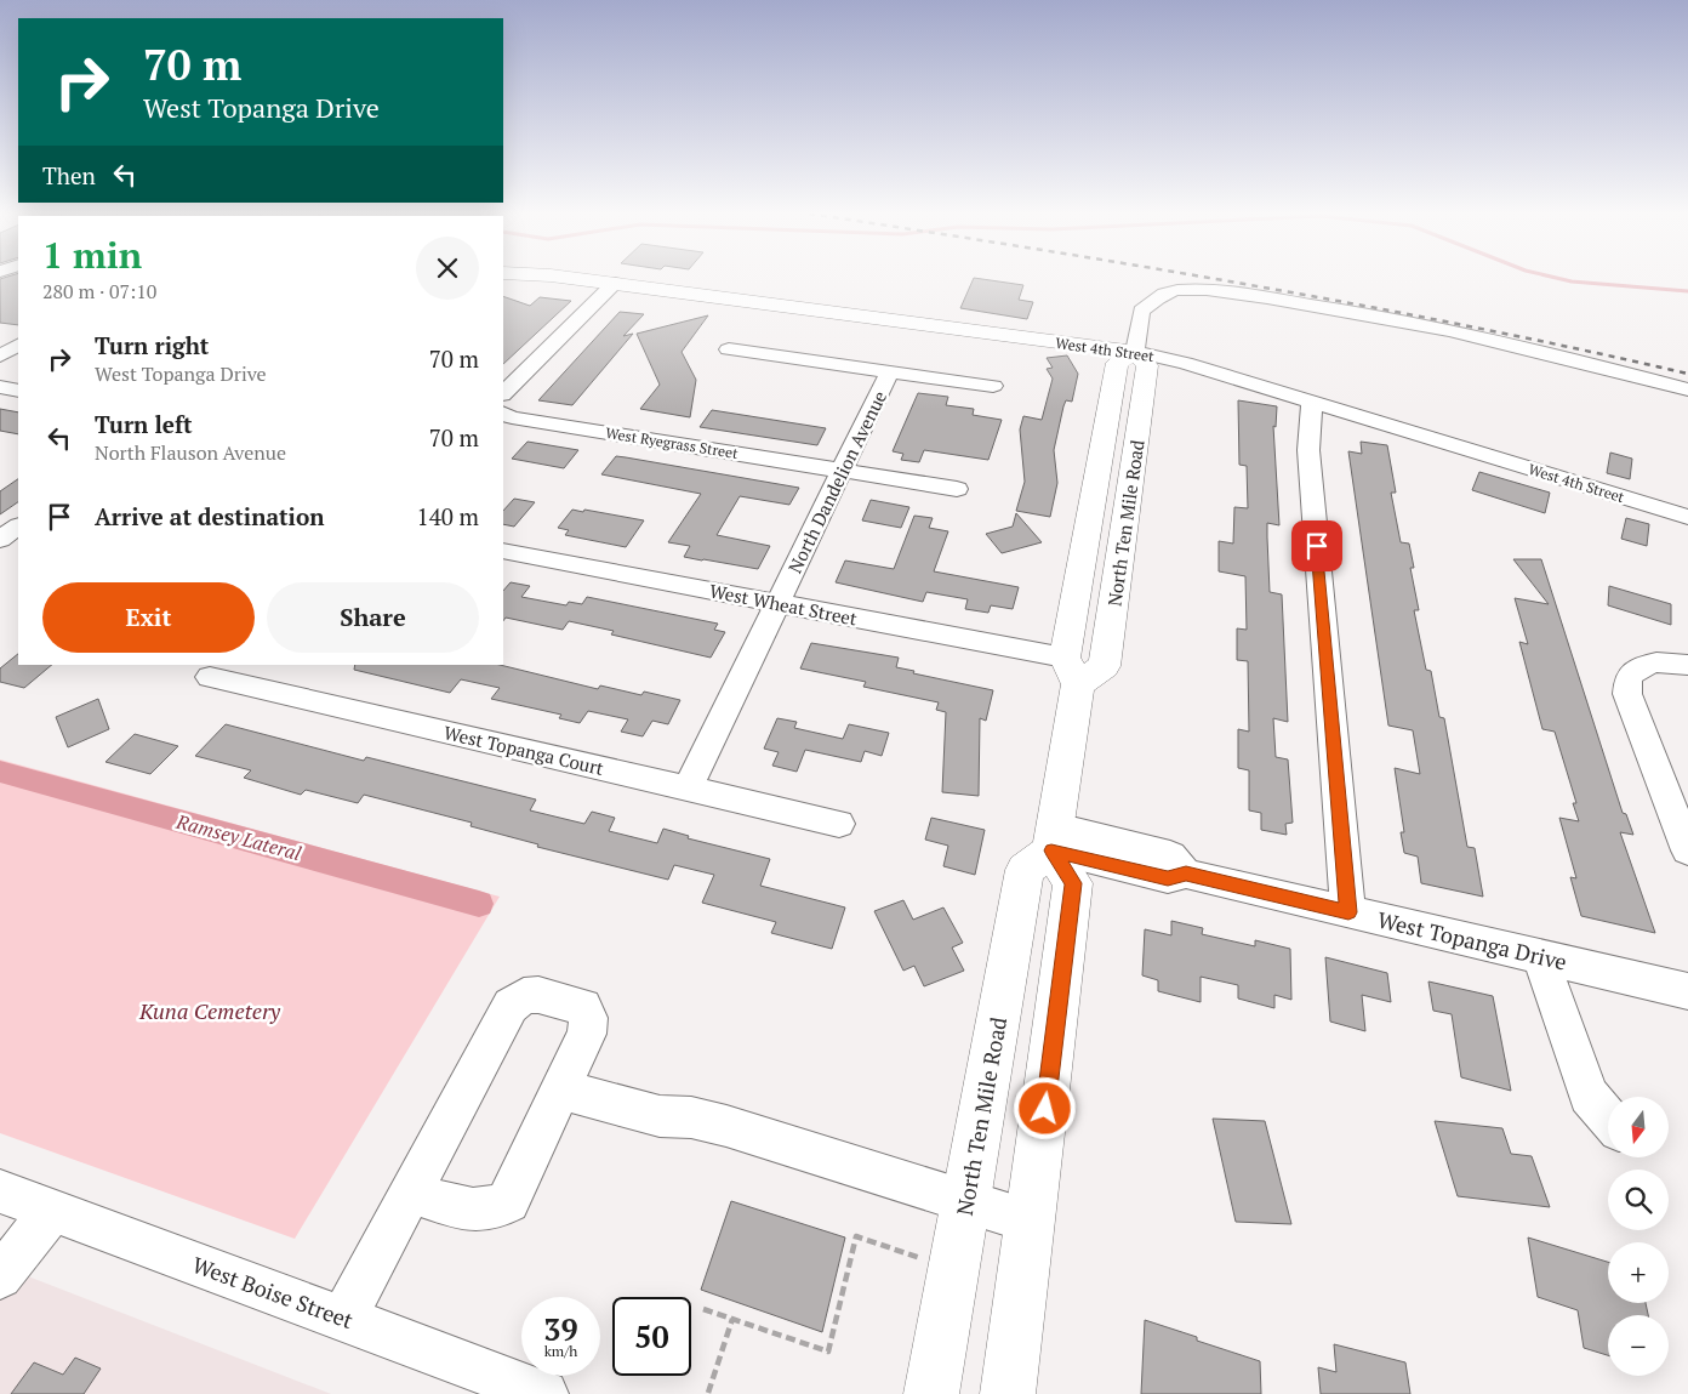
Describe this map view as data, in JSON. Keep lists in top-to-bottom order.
{
  "streets": {
    "main road": ["West 4th Street", "North Ten Mile Road"],
    "street": [
      "West Ryegrass Street",
      "North Dandelion Avenue",
      "West Wheat Street",
      "West Topanga Court",
      "West Topanga Drive",
      "West Boise Street"
    ]
  },
  "crossings": [
    ["West 4th Street", "North Ten Mile Road"],
    ["West Ryegrass Street", "North Dandelion Avenue"],
    ["North Dandelion Avenue", "West Wheat Street"],
    ["North Dandelion Avenue", "West Topanga Court"],
    ["North Ten Mile Road", "West Wheat Street"],
    ["North Ten Mile Road", "West Topanga Drive"]
  ],
  "water": ["Ramsey Lateral"],
  "parks": ["Kuna Cemetery"],
  "north": "bottom",
  "page": {
    "turn": ["70 m", "West Topanga Drive"],
    "then": "Then",
    "heading": ["1 min", "280 m · 07:10"],
    "list": [
      {
        "name": "Turn right",
        "note": "West Topanga Drive",
        "value": "70 m"
      },
      {
        "name": "Turn left",
        "note": "North Flauson Avenue",
        "value": "70 m"
      },
      {
        "name": "Arrive at destination",
        "value": "140 m"
      }
    ],
    "buttons": ["Exit", "Share"],
    "map_buttons": ["+", "−"],
    "speed": "39 km/h",
    "limit": "50"
  }
}
